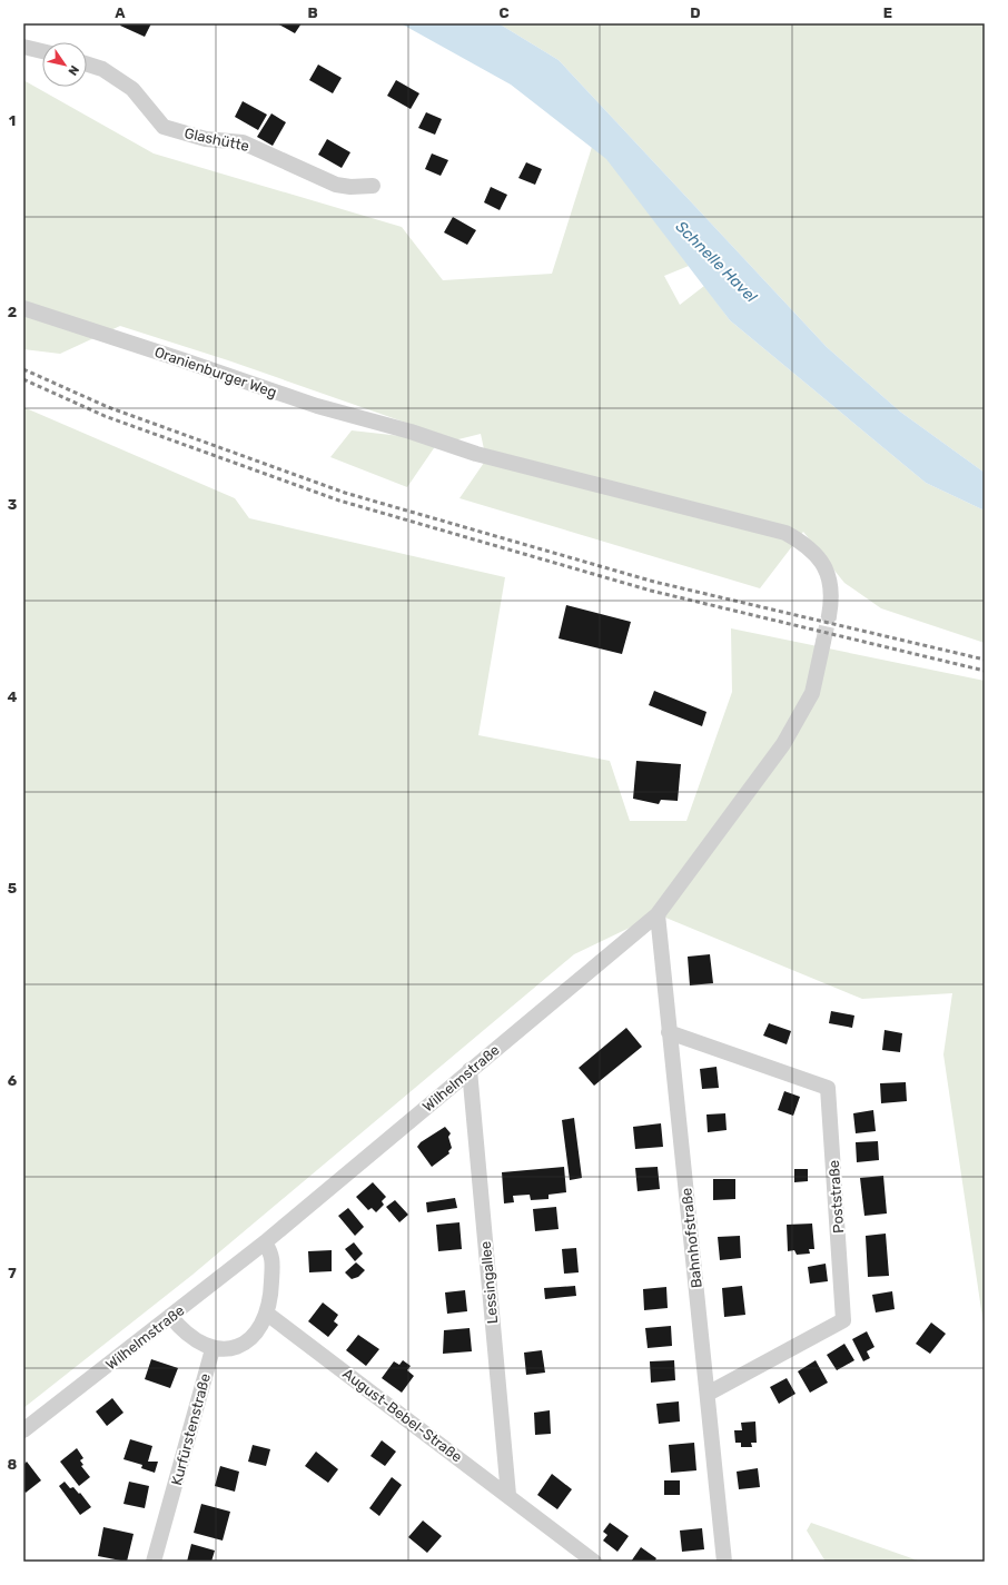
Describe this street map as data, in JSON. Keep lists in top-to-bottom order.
{
  "streets": {
    "street": [
      "Glashütte",
      "Oranienburger Weg",
      "Wilhelmstraße",
      "Poststraße",
      "Bahnhofstraße",
      "Lessingallee",
      "August-Bebel-Straße",
      "Kurfürstenstraße"
    ]
  },
  "crossings": [
    ["Wilhelmstraße", "Bahnhofstraße"],
    ["Wilhelmstraße", "Lessingallee"],
    ["Poststraße", "Bahnhofstraße"],
    ["Lessingallee", "August-Bebel-Straße"]
  ],
  "water": ["Schnelle Havel"],
  "north": "bottom right",
  "grid": {
    "columns": [
      "A",
      "B",
      "C",
      "D",
      "E"
    ],
    "rows": [
      "1",
      "2",
      "3",
      "4",
      "5",
      "6",
      "7",
      "8"
    ]
  }
}
